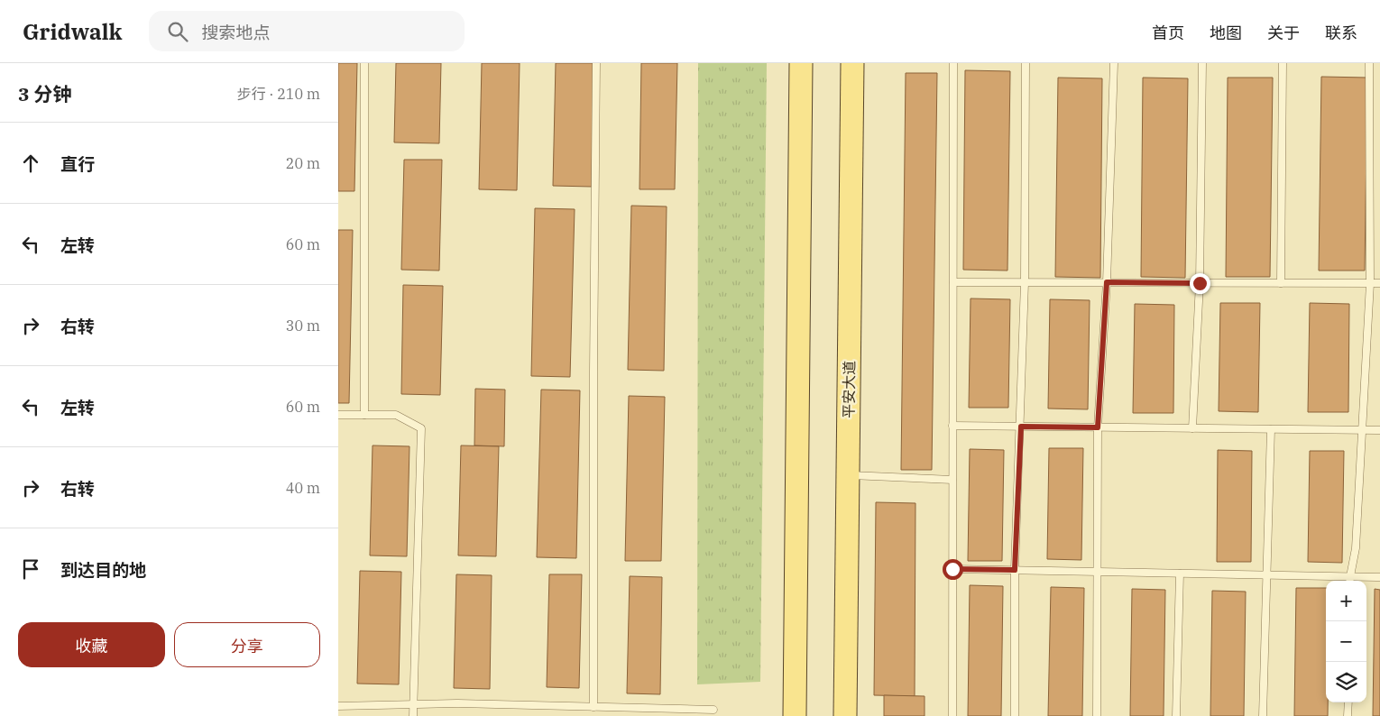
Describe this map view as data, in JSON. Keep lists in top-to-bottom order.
{
  "streets": {
    "main road": ["平安大道"]
  },
  "page": {
    "header": "Gridwalk",
    "search": "搜索地点",
    "nav": [
      "首页",
      "地图",
      "关于",
      "联系"
    ],
    "heading": ["3 分钟", "步行 · 210 m"],
    "list": [
      ["直行", "20 m"],
      ["左转", "60 m"],
      ["右转", "30 m"],
      ["左转", "60 m"],
      ["右转", "40 m"],
      "到达目的地"
    ],
    "map_buttons": ["+", "−"],
    "buttons": ["收藏", "分享"]
  }
}
